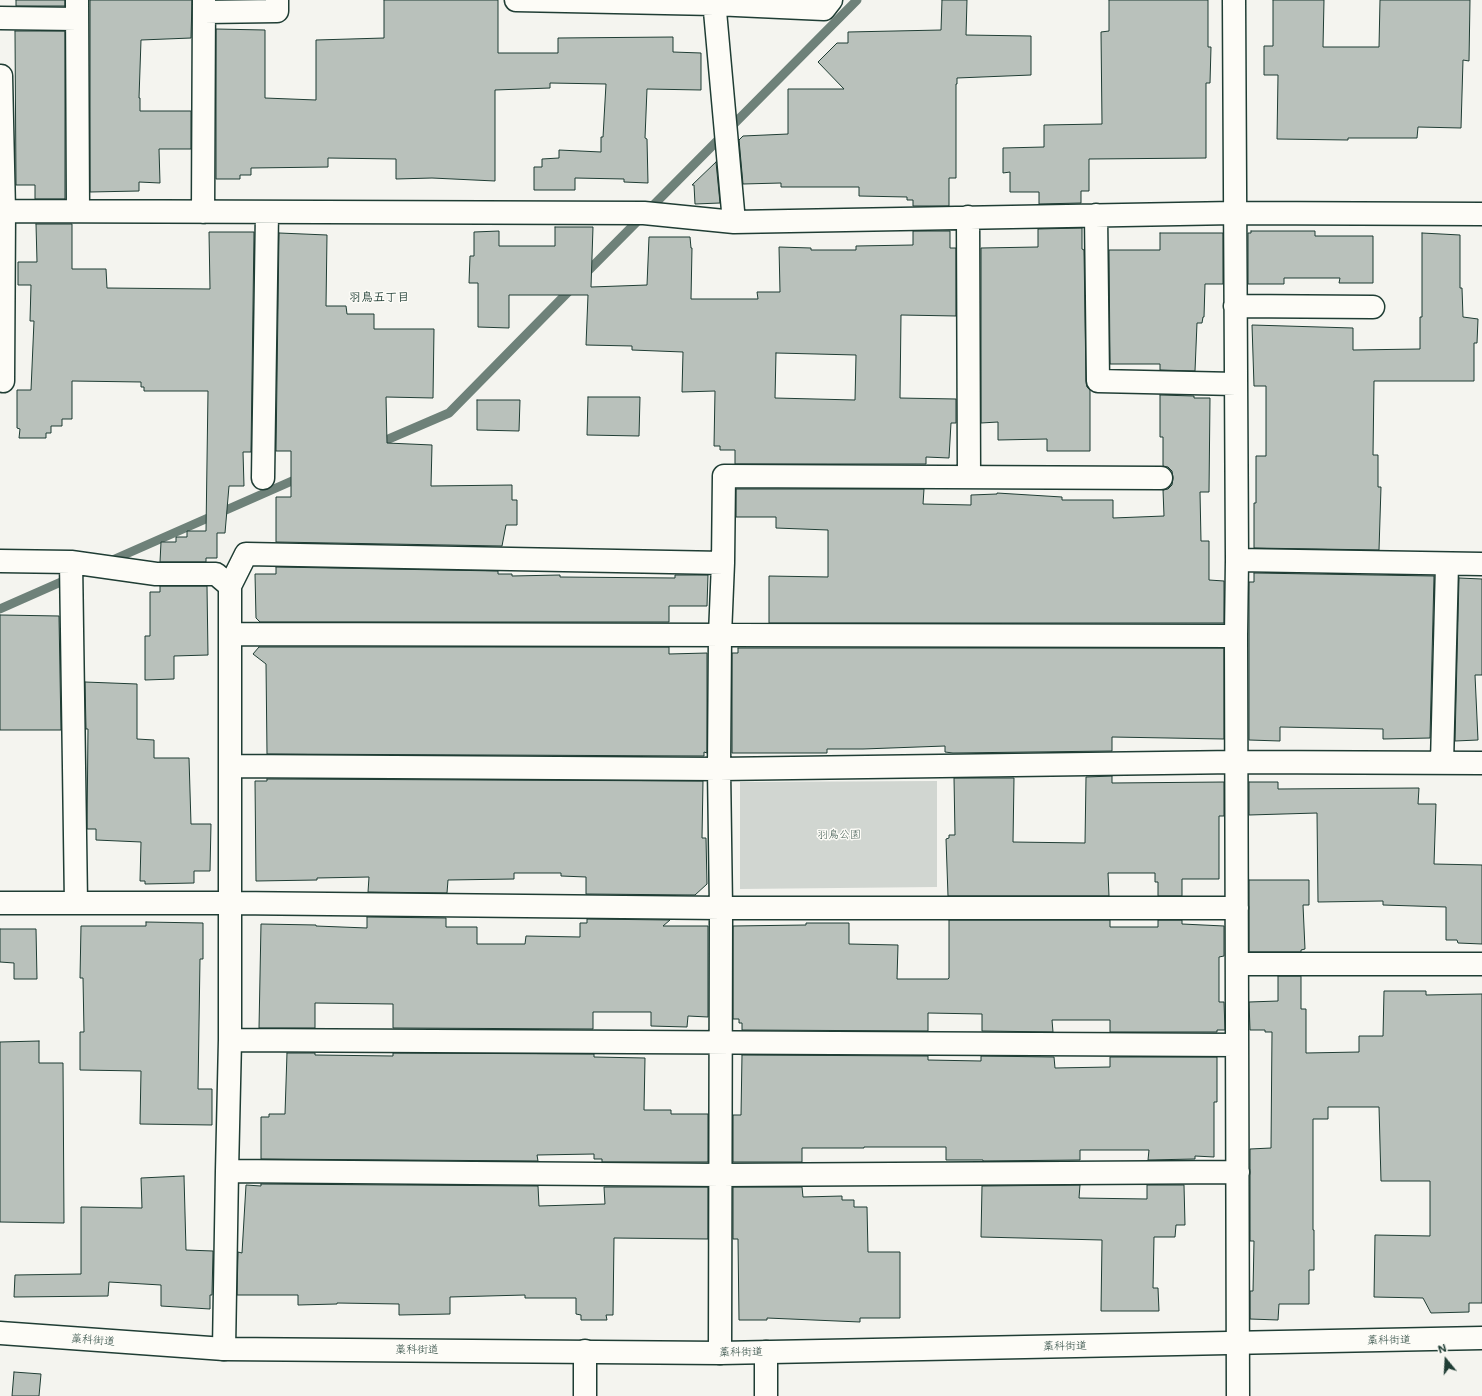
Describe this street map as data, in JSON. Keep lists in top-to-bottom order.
{
  "streets": {
    "main road": ["藁科街道"]
  },
  "districts": ["羽鳥五丁目"],
  "parks": ["羽鳥公園"],
  "north": "top"
}
